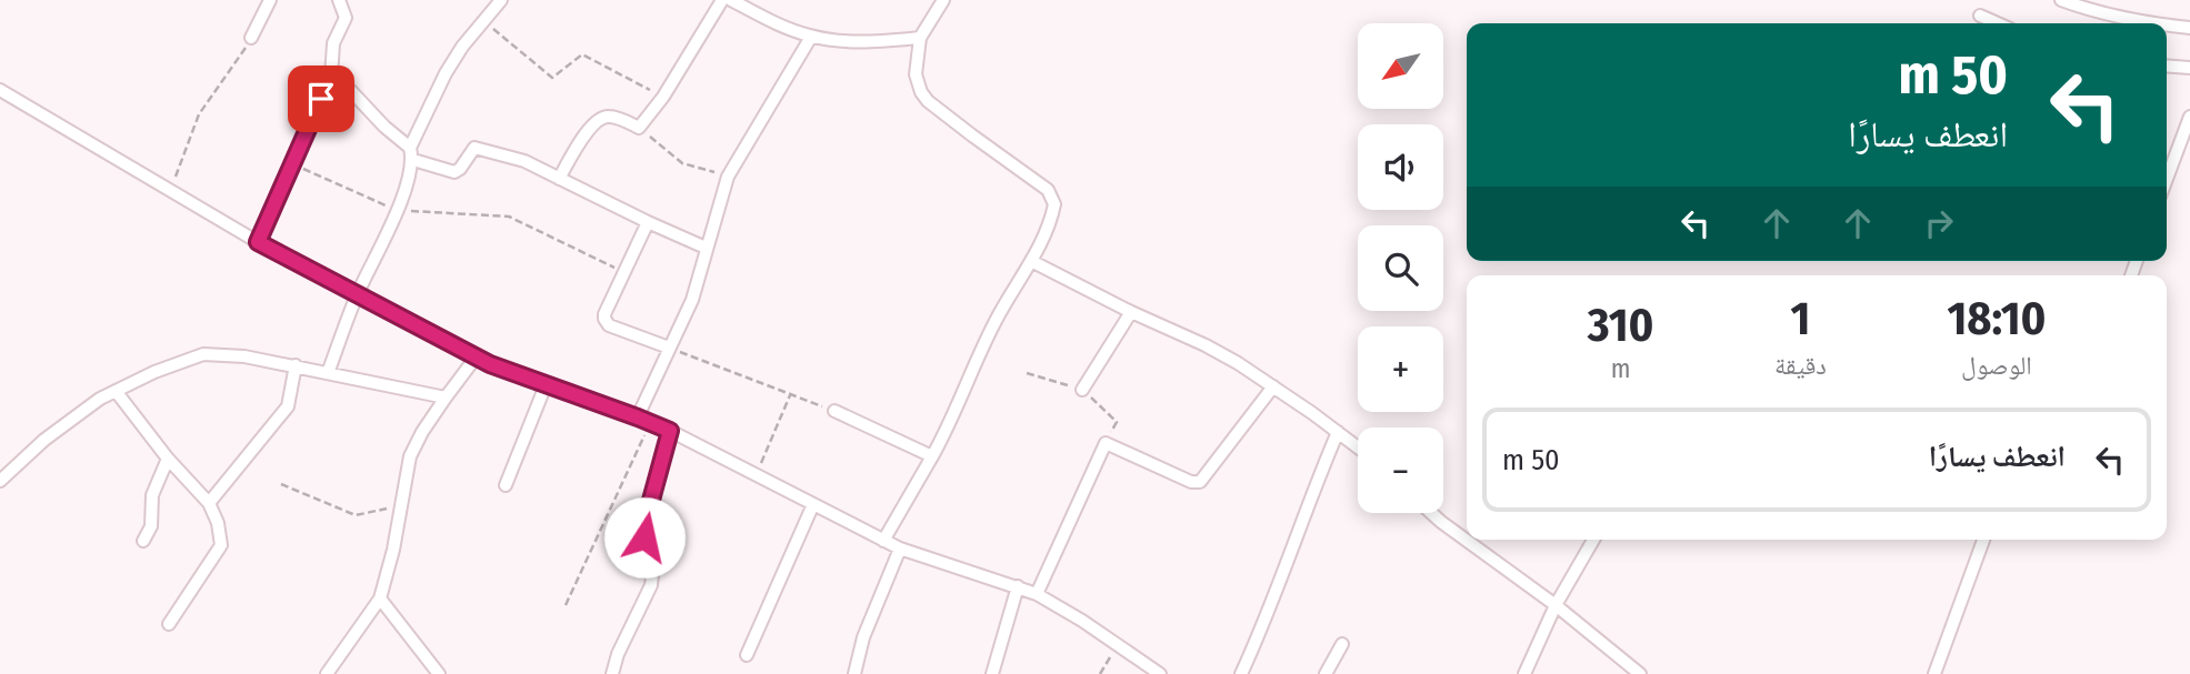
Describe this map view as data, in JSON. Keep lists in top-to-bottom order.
{
  "north": "bottom left",
  "page": {
    "map_buttons": ["+", "−"],
    "turn": ["50 m", "انعطف يسارًا"],
    "eta": [
      "18:10",
      "الوصول",
      "1",
      "دقيقة",
      "310",
      "m"
    ],
    "list": [
      {
        "name": "انعطف يسارًا",
        "value": "50 m"
      }
    ]
  }
}
